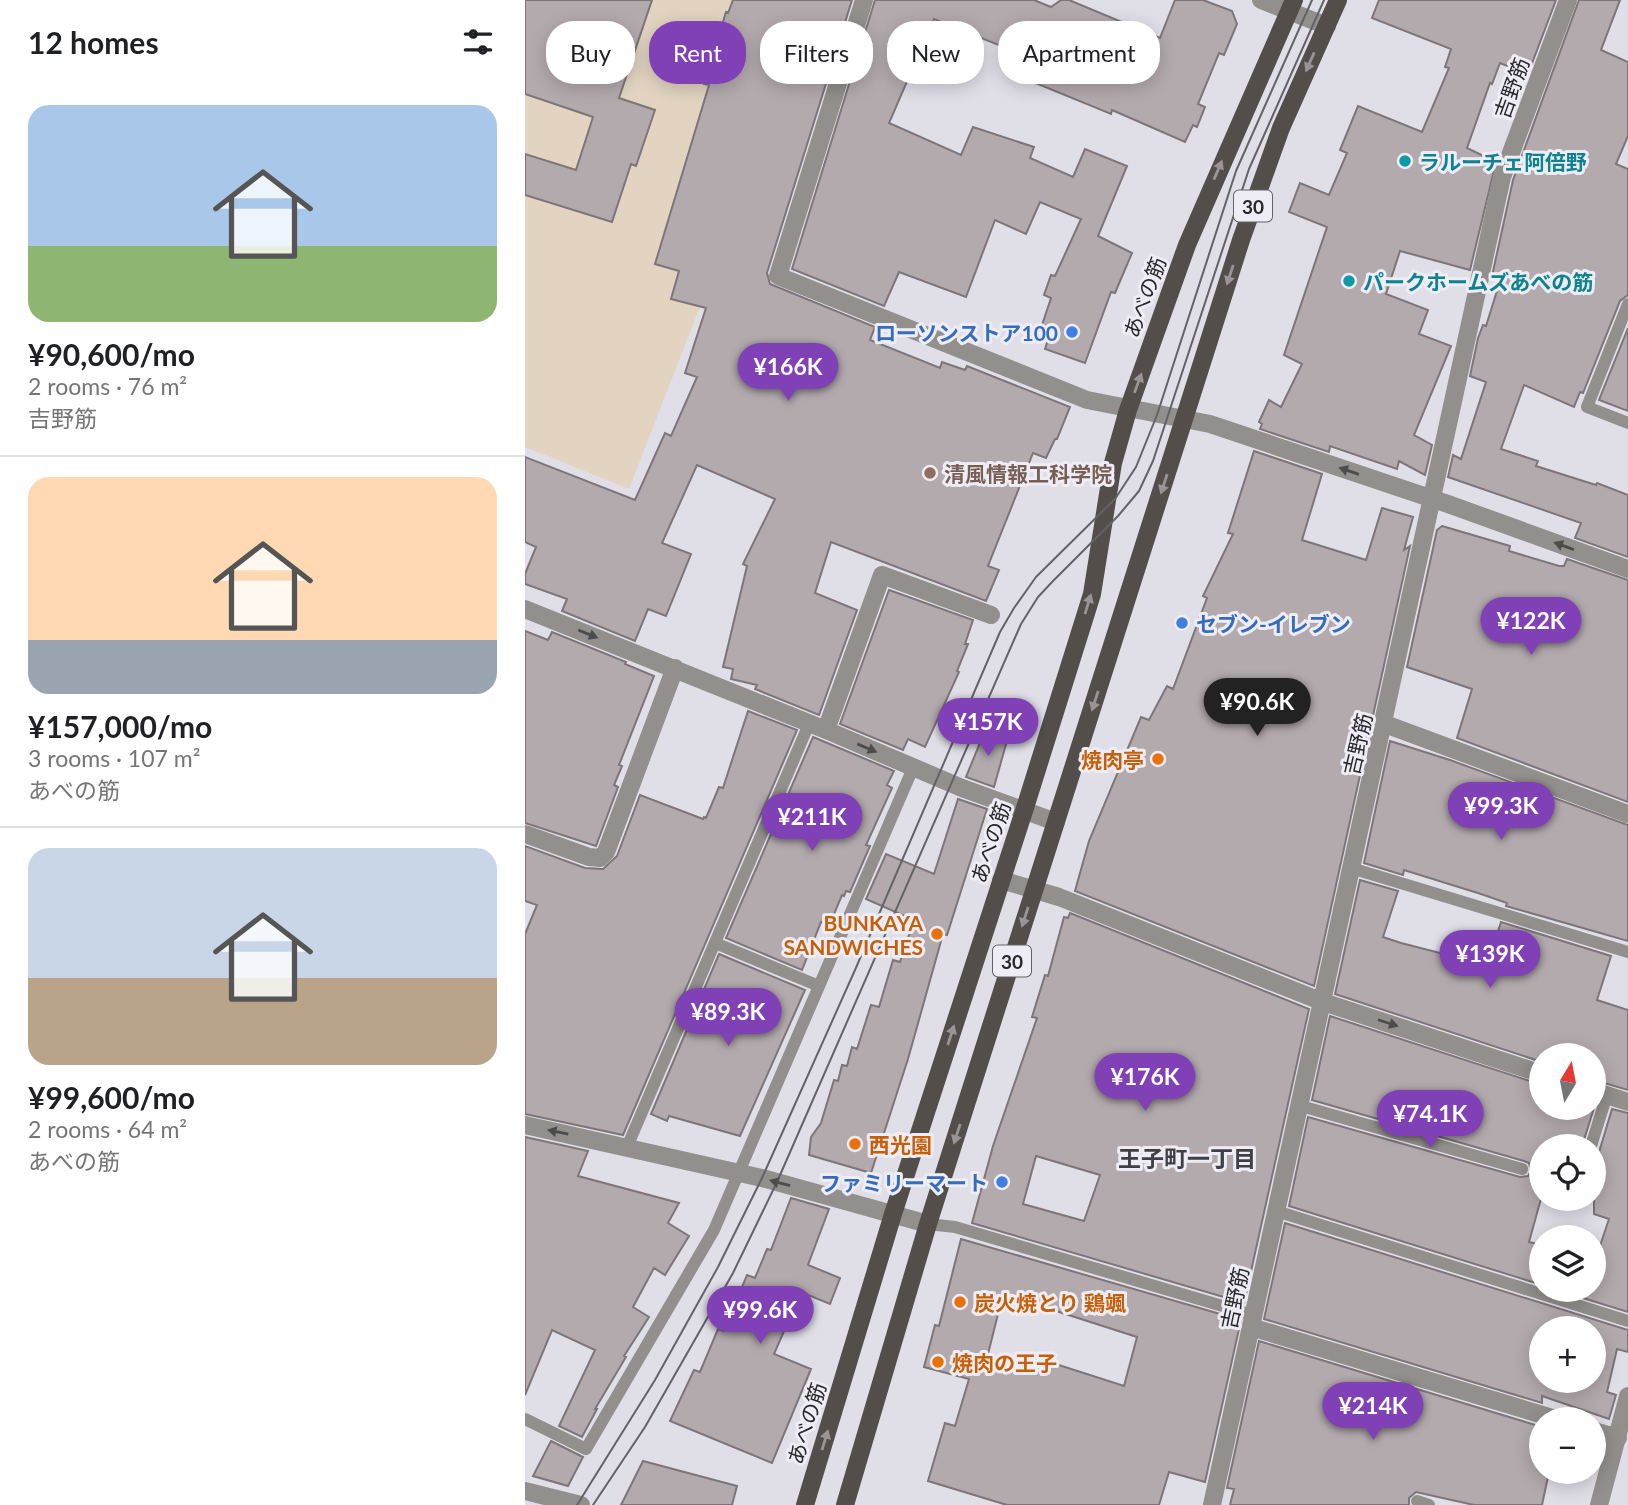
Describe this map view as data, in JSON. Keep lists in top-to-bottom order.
{
  "streets": {
    "main road": ["30", "あべの筋"],
    "street": ["吉野筋"]
  },
  "districts": ["王子町一丁目"],
  "places": [
    "ラルーチェ阿倍野",
    "パークホームズあべの筋",
    "ローソンストア100",
    "清風情報工科学院",
    "セブン-イレブン",
    "焼肉亭",
    "BUNKAYA SANDWICHES",
    "西光園",
    "ファミリーマート",
    "炭火焼とり 鶏颯",
    "焼肉の王子"
  ],
  "north": "top",
  "page": {
    "heading": "12 homes",
    "chip": [
      "Buy",
      "Rent",
      "Filters",
      "New",
      "Apartment"
    ],
    "list": [
      {
        "name": "¥90,600/mo",
        "note": "2 rooms · 76 m² · 吉野筋"
      },
      {
        "name": "¥157,000/mo",
        "note": "3 rooms · 107 m² · あべの筋"
      },
      {
        "name": "¥99,600/mo",
        "note": "2 rooms · 64 m² · あべの筋"
      }
    ],
    "price": [
      "¥166K",
      "¥122K",
      "¥90.6K",
      "¥157K",
      "¥99.3K",
      "¥211K",
      "¥139K",
      "¥89.3K",
      "¥176K",
      "¥74.1K",
      "¥99.6K",
      "¥214K"
    ],
    "map_buttons": ["+", "−"]
  }
}
